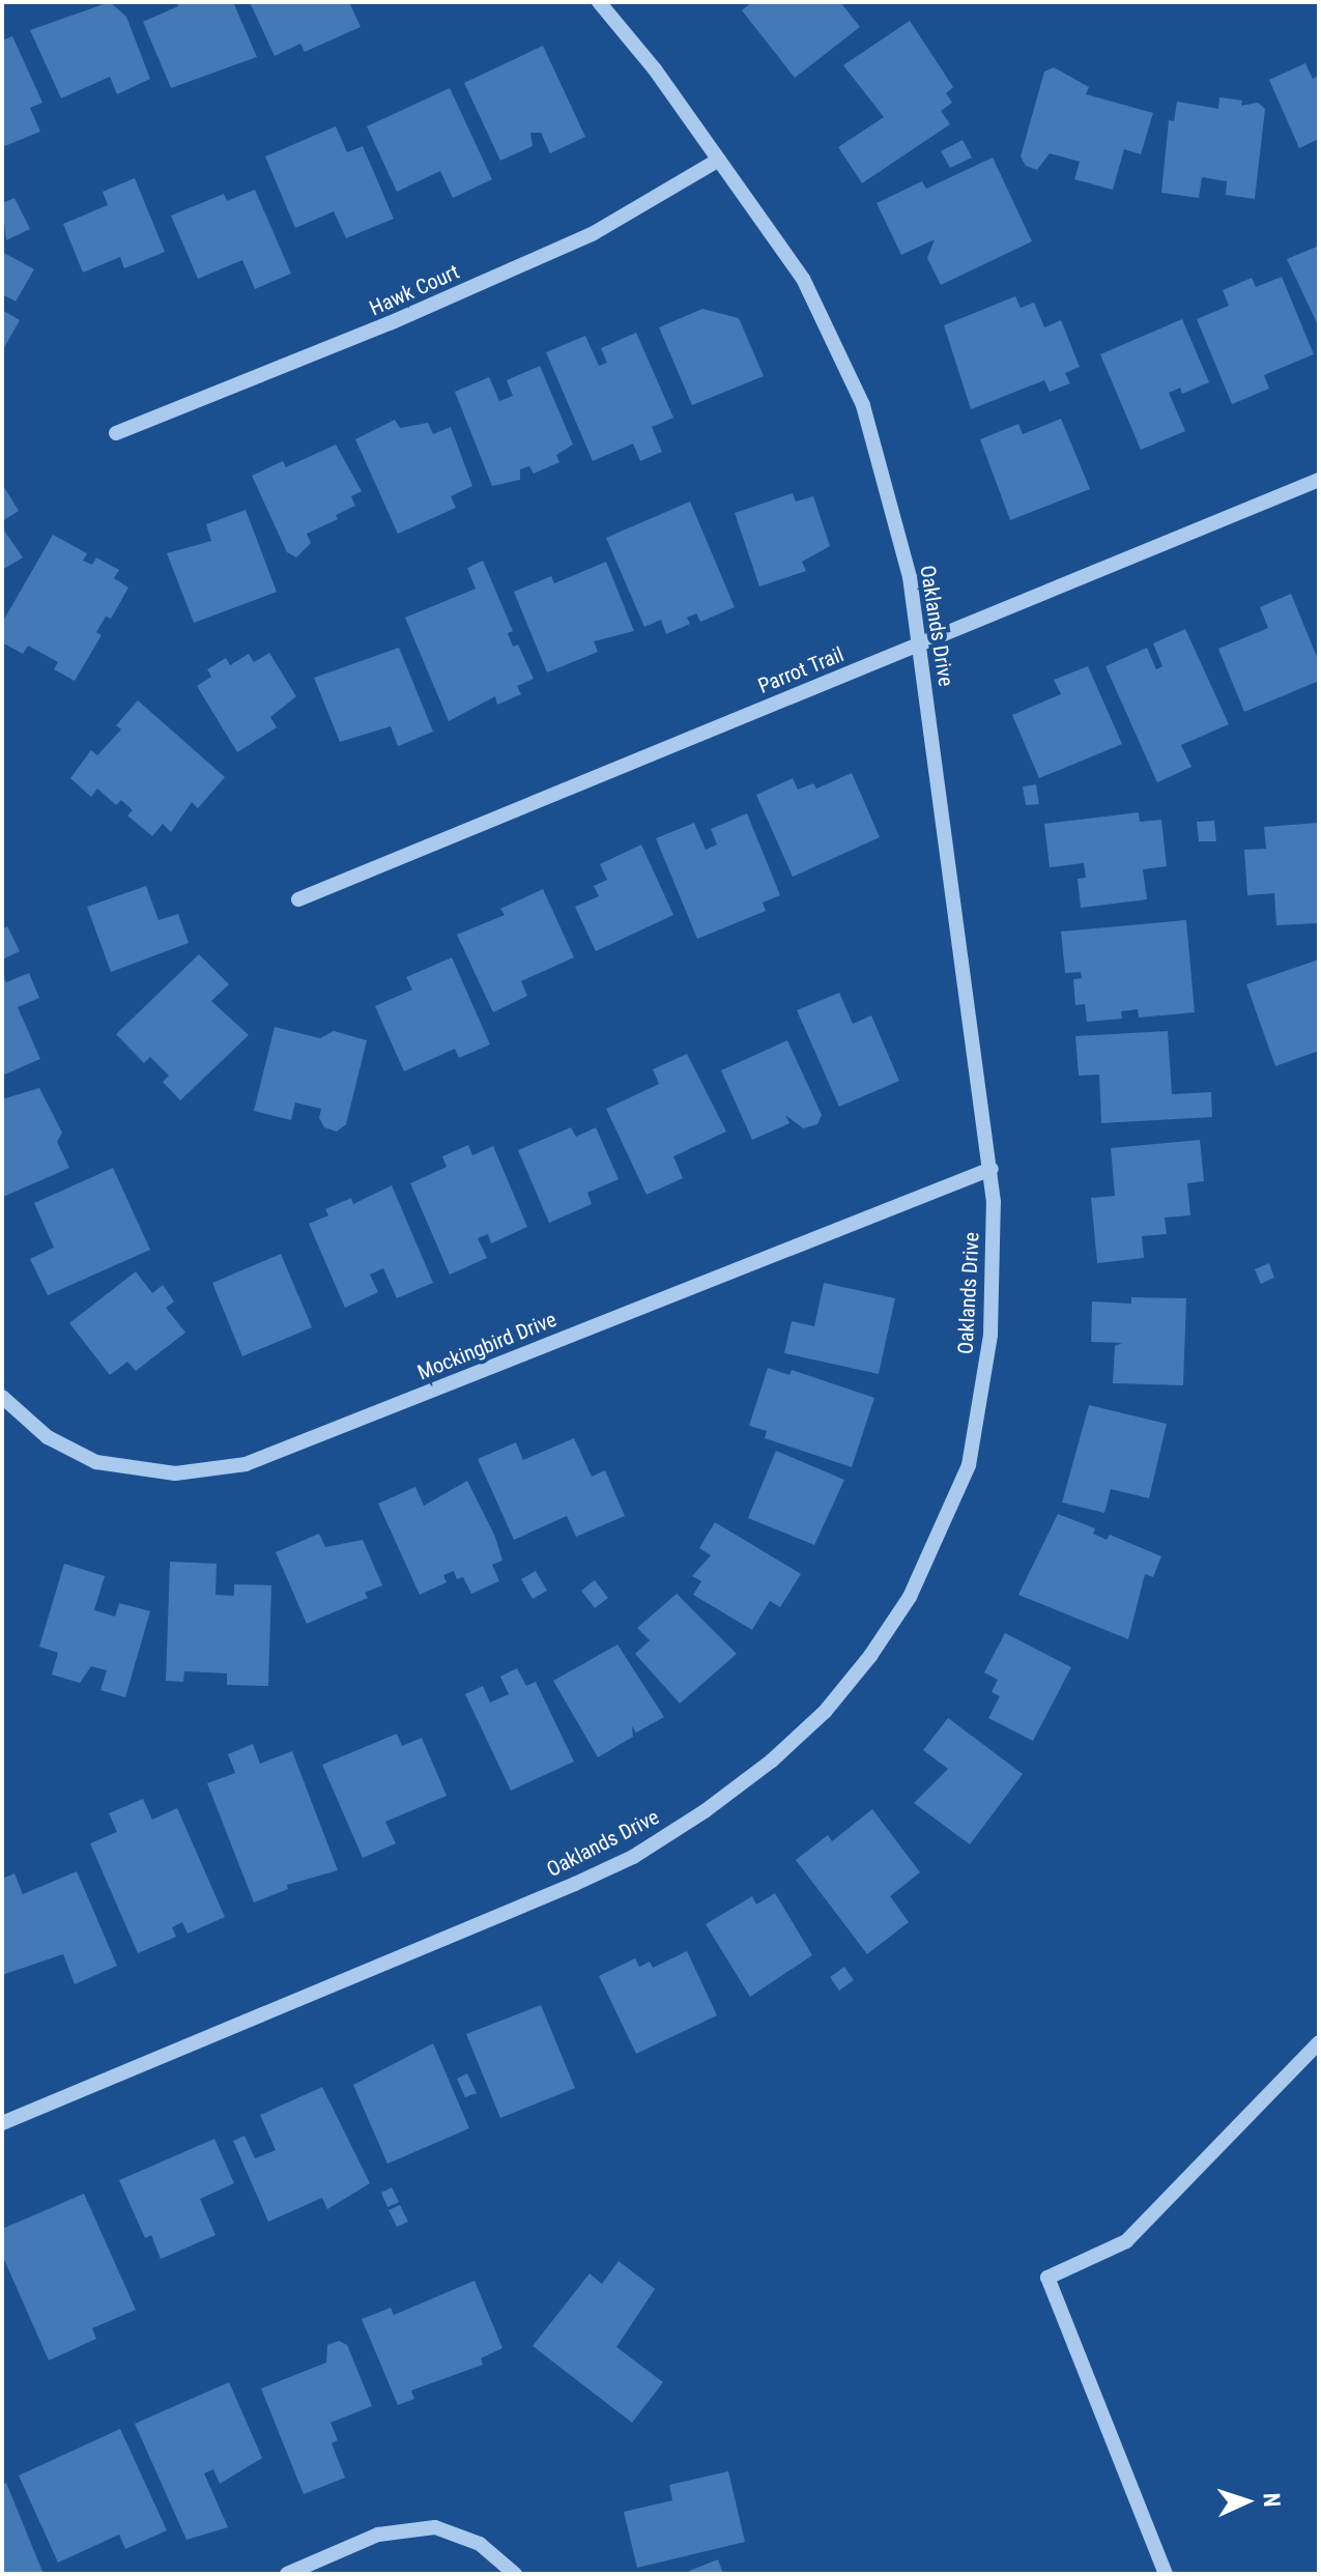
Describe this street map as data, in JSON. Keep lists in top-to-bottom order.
{
  "streets": {
    "street": [
      "Hawk Court",
      "Oaklands Drive",
      "Parrot Trail",
      "Mockingbird Drive"
    ]
  },
  "crossings": [
    ["Hawk Court", "Oaklands Drive"],
    ["Oaklands Drive", "Parrot Trail"],
    ["Oaklands Drive", "Mockingbird Drive"]
  ],
  "north": "right"
}
